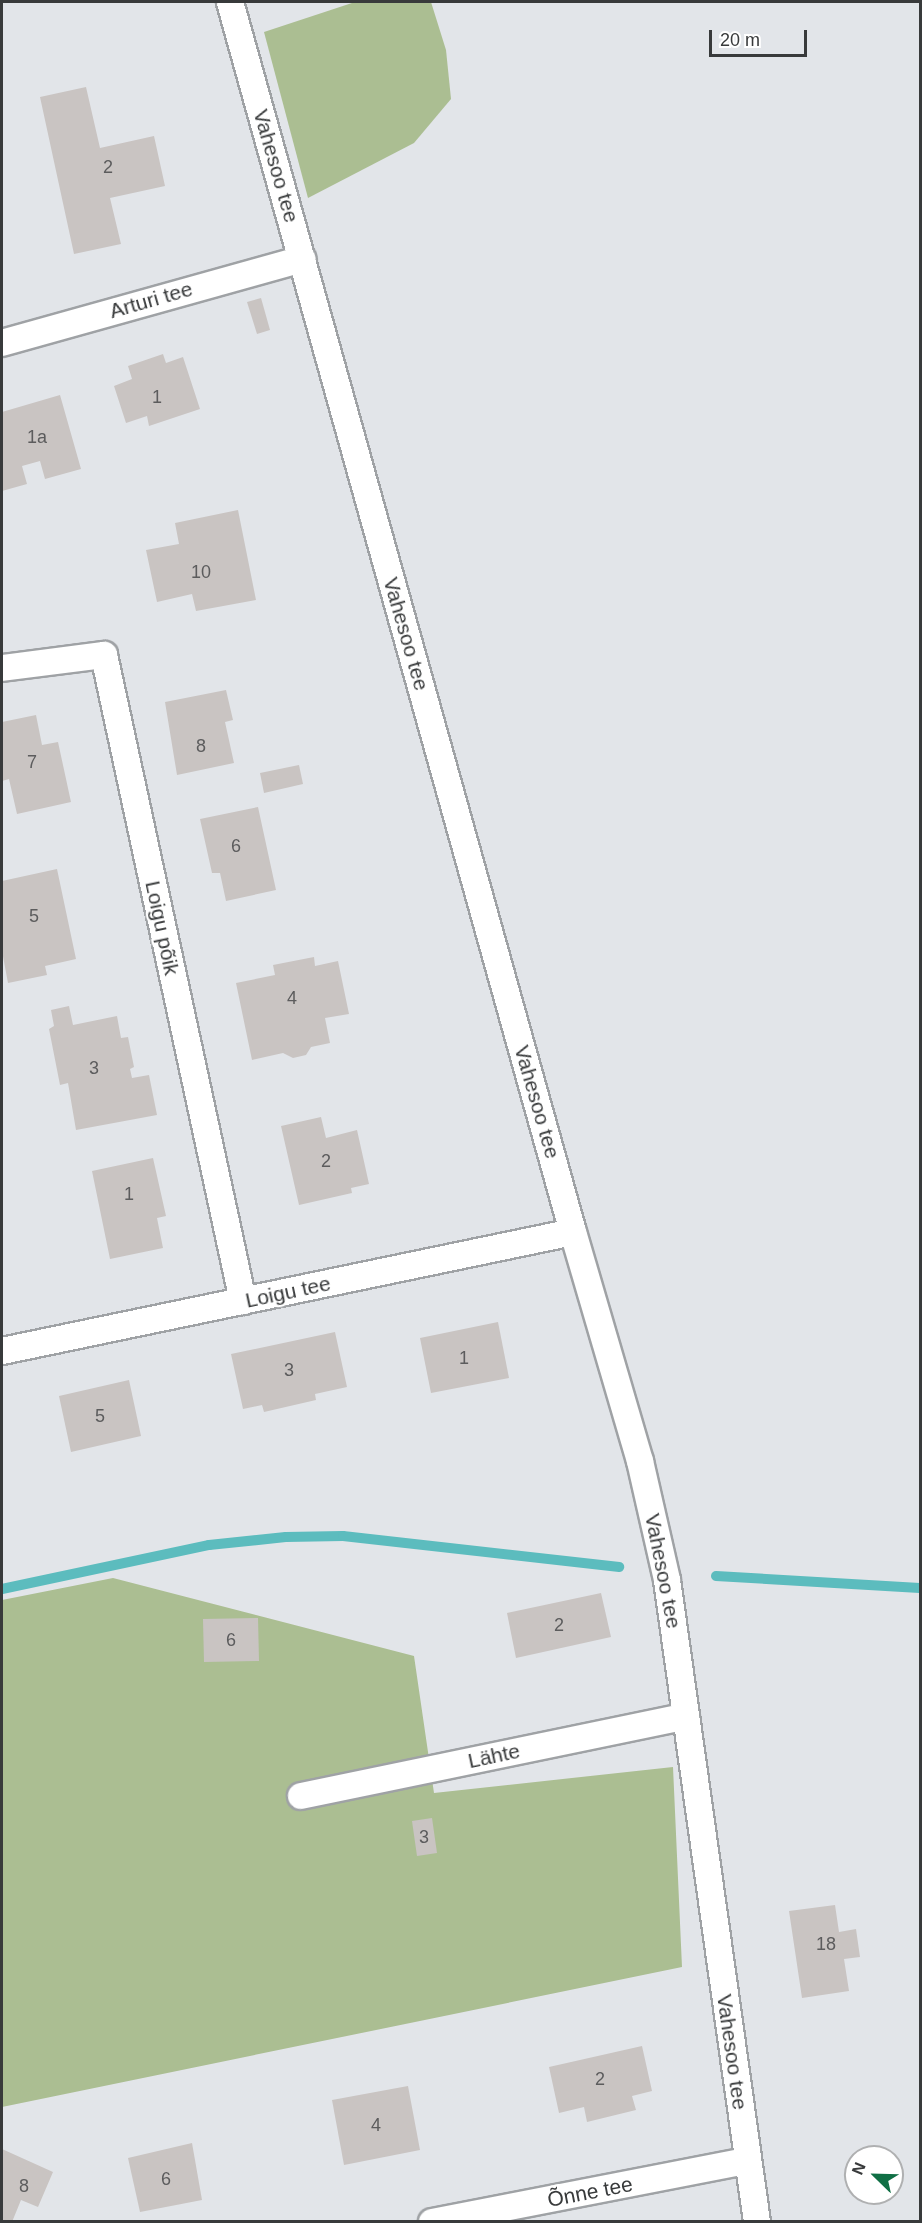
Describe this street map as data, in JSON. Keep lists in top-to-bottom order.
{
  "streets": {
    "street": [
      "Vahesoo tee",
      "Arturi tee",
      "Loigu põik",
      "Loigu tee",
      "Lähte",
      "Õnne tee"
    ]
  },
  "crossings": [
    ["Vahesoo tee", "Arturi tee"],
    ["Vahesoo tee", "Loigu tee"],
    ["Vahesoo tee", "Lähte"],
    ["Vahesoo tee", "Õnne tee"],
    ["Loigu põik", "Loigu tee"]
  ],
  "house_numbers": [
    "2",
    "1",
    "1a",
    "10",
    "8",
    "7",
    "6",
    "5",
    "4",
    "3",
    "2",
    "1",
    "1",
    "3",
    "5",
    "2",
    "6",
    "3",
    "18",
    "2",
    "4",
    "6",
    "8"
  ],
  "scale_bar": "20 m",
  "north": "top left"
}
